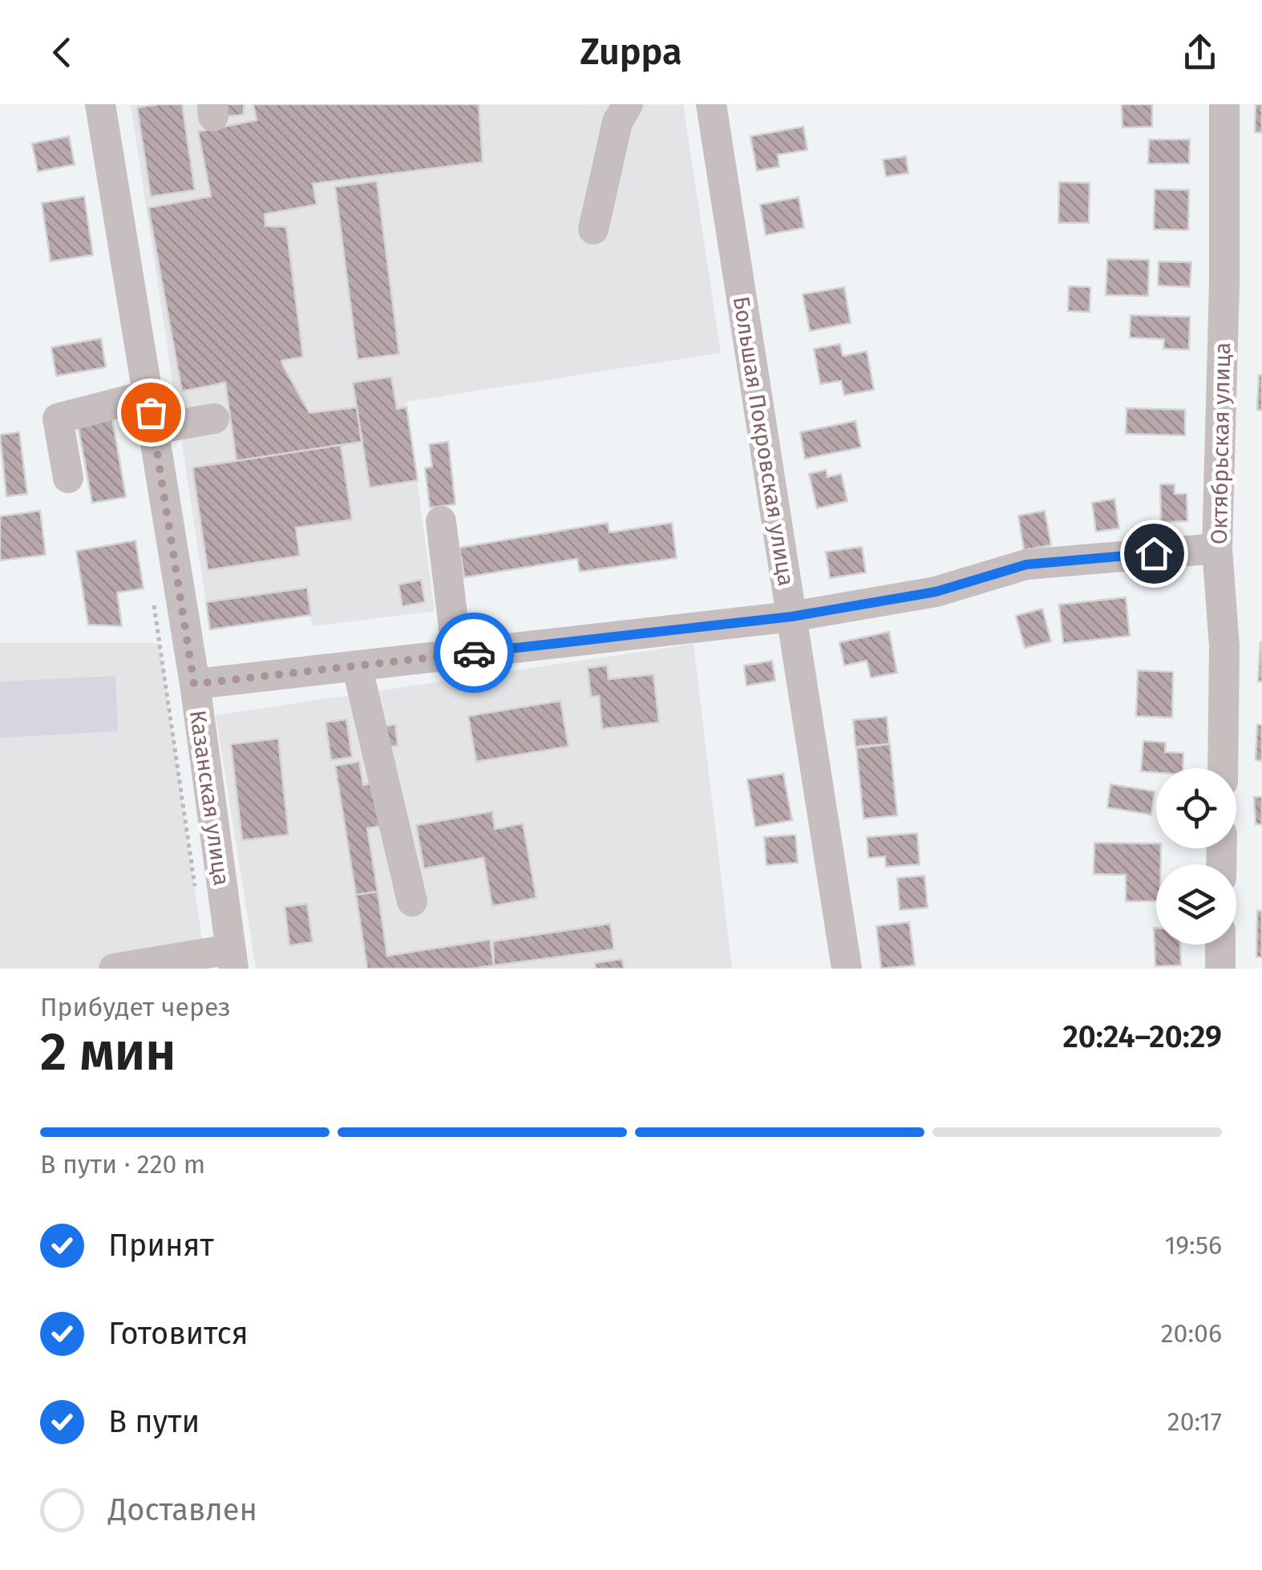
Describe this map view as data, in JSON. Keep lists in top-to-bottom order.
{
  "streets": {
    "street": ["Большая Покровская улица", "Октябрьская улица", "Казанская улица"]
  },
  "page": {
    "header": "Zuppa",
    "heading": ["2 мин", "Прибудет через", "20:24–20:29"],
    "bar": "В пути · 220 m",
    "list": [
      ["Принят", "19:56"],
      ["Готовится", "20:06"],
      ["В пути", "20:17"],
      "Доставлен"
    ]
  }
}
